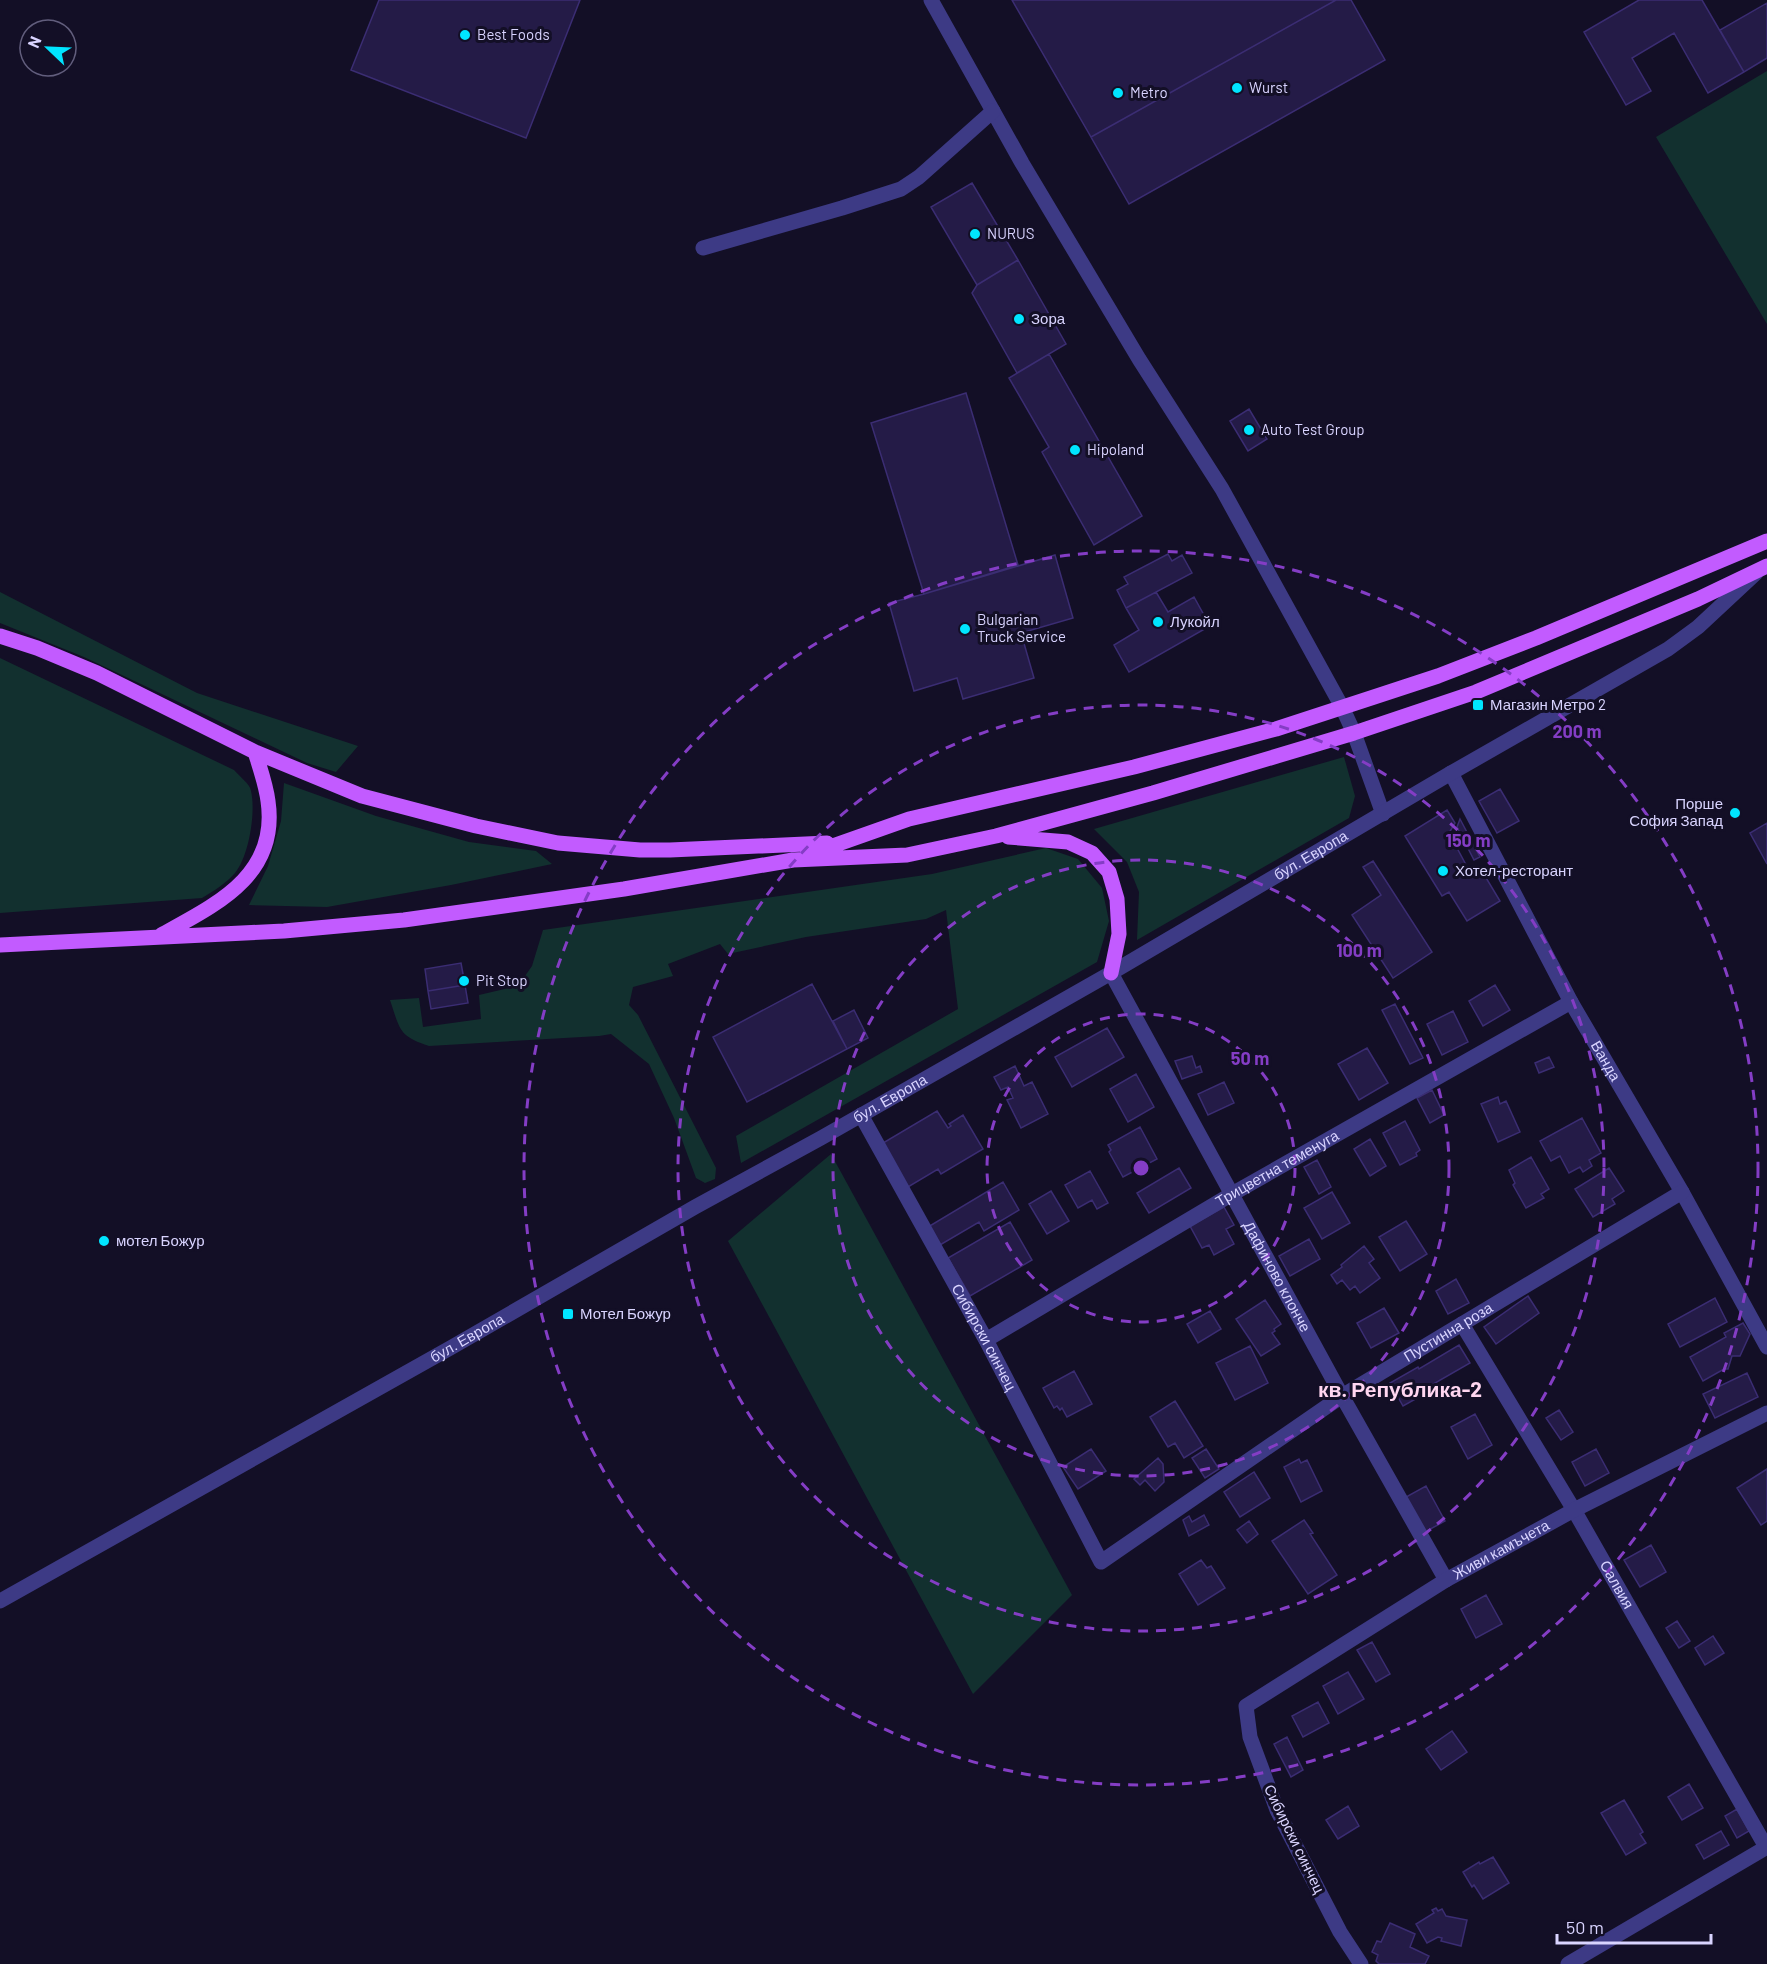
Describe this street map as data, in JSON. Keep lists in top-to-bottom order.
{
  "streets": {
    "street": [
      "бул. Европа",
      "Ванда",
      "Трицветна теменуга",
      "Дафиново клонче",
      "Пустинна роза",
      "Сибирски синчец",
      "Живи камъчета",
      "Салвия"
    ]
  },
  "crossings": [
    ["бул. Европа", "Ванда"],
    ["бул. Европа", "Дафиново клонче"],
    ["бул. Европа", "Сибирски синчец"],
    ["Ванда", "Трицветна теменуга"],
    ["Ванда", "Пустинна роза"],
    ["Трицветна теменуга", "Дафиново клонче"],
    ["Трицветна теменуга", "Сибирски синчец"],
    ["Дафиново клонче", "Пустинна роза"],
    ["Дафиново клонче", "Живи камъчета"],
    ["Пустинна роза", "Сибирски синчец"],
    ["Пустинна роза", "Салвия"],
    ["Сибирски синчец", "Живи камъчета"],
    ["Живи камъчета", "Салвия"]
  ],
  "districts": ["кв. Република-2"],
  "places": {
    "other": [
      "Best Foods",
      "Wurst",
      "Metro",
      "NURUS",
      "Зора",
      "Auto Test Group",
      "Hipoland",
      "Лукойл",
      "Bulgarian Truck Service",
      "Порше София Запад",
      "Хотел-ресторант",
      "Pit Stop",
      "мотел Божур"
    ],
    "transit": ["Магазин Метро 2", "Мотел Божур"]
  },
  "scale_bar": "50 m",
  "north": "top left",
  "rings": [
    "200 m",
    "150 m",
    "100 m",
    "50 m"
  ]
}
